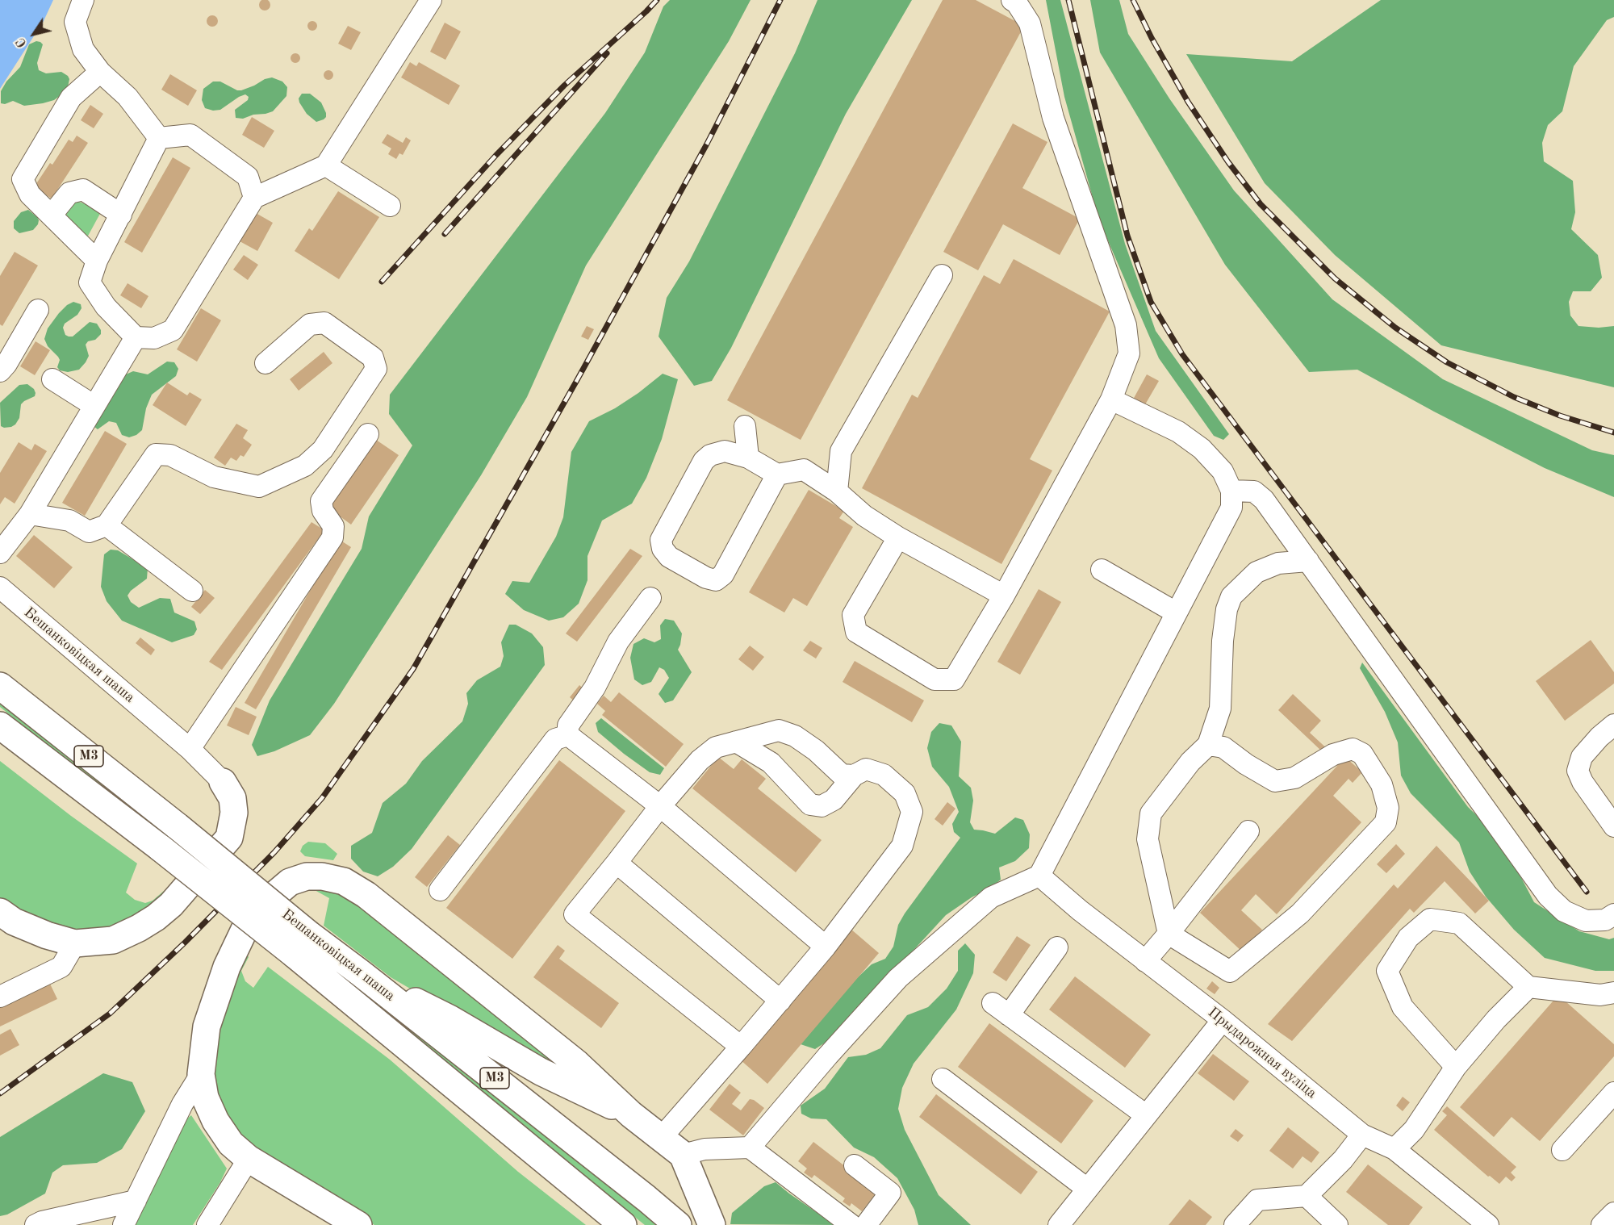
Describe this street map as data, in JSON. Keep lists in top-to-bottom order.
{
  "streets": {
    "main road": ["Бешанковіцкая шаша", "М3"],
    "street": ["Прыдарожная вуліца"]
  },
  "north": "bottom left"
}
